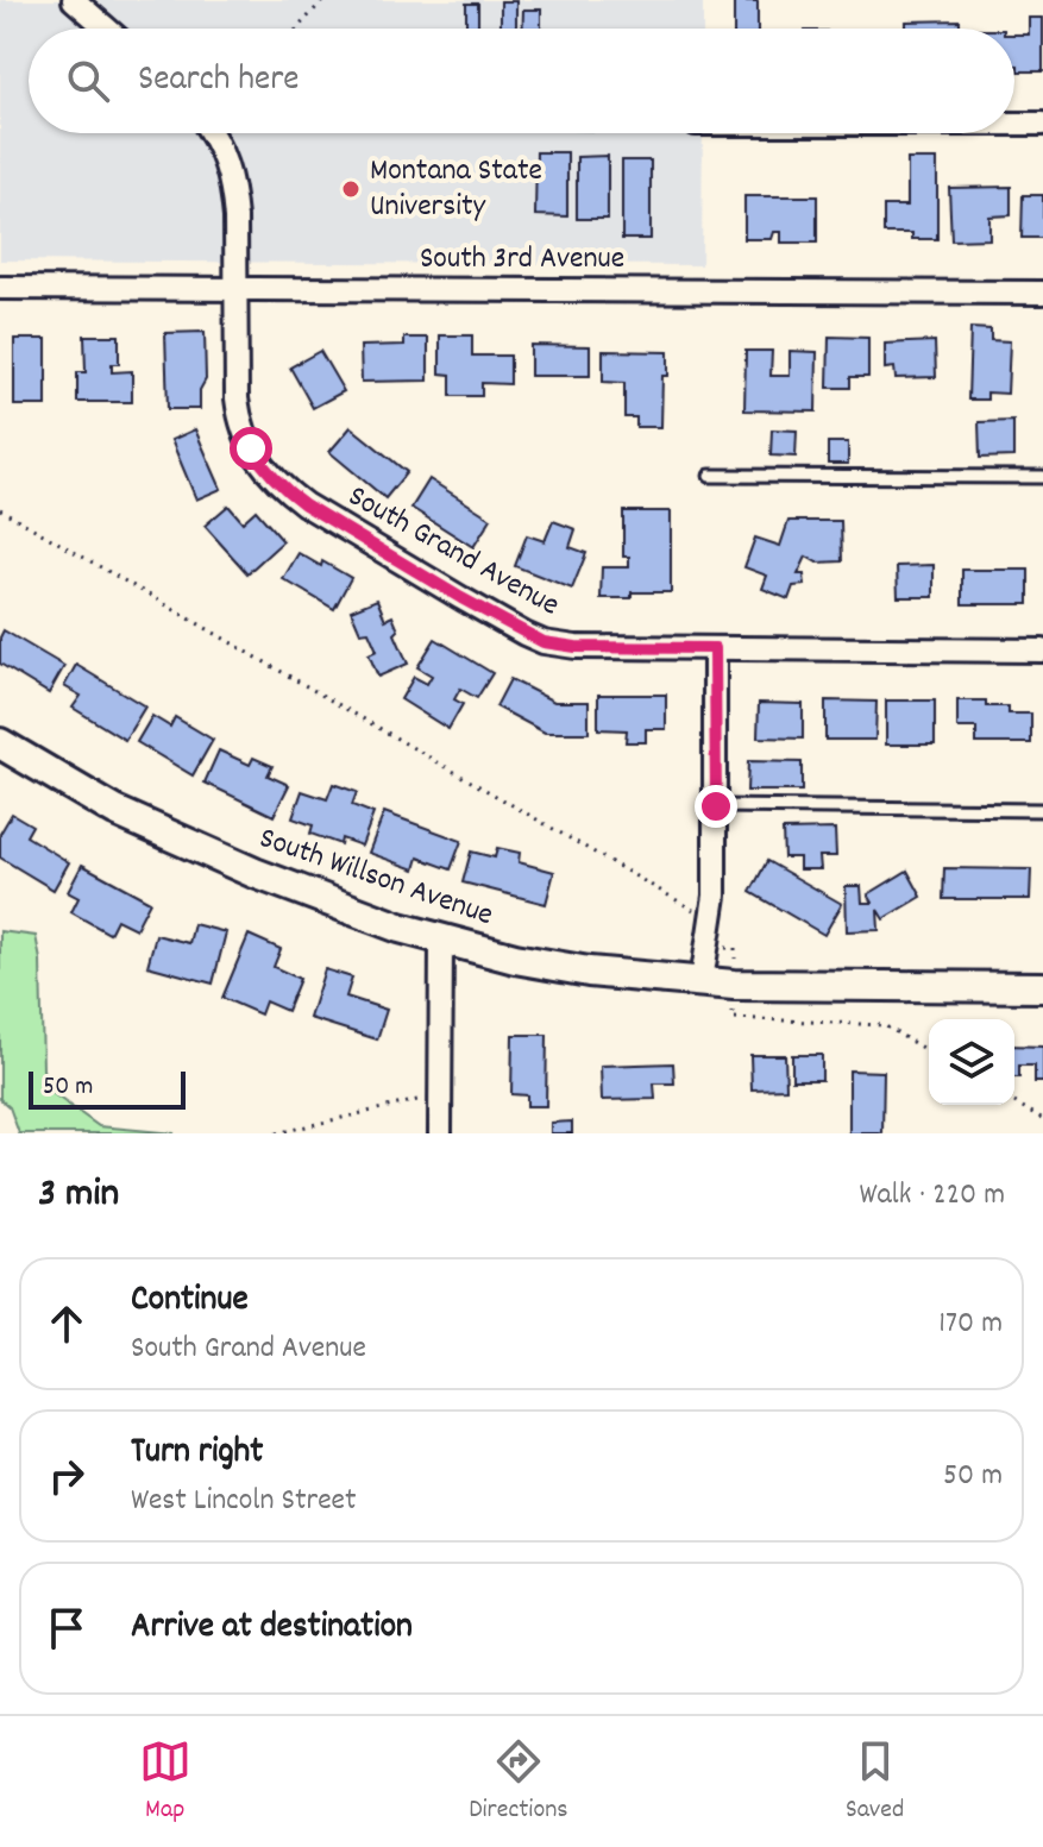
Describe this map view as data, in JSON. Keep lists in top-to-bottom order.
{
  "streets": {
    "main road": ["South Willson Avenue"],
    "street": ["South 3rd Avenue", "South Grand Avenue"]
  },
  "crossings": [
    ["South 3rd Avenue", "South Grand Avenue"]
  ],
  "places": ["Montana State University"],
  "scale_bar": "50 m",
  "page": {
    "search": "Search here",
    "scale": "50 m",
    "heading": ["3 min", "Walk · 220 m"],
    "list": [
      ["Continue", "South Grand Avenue", "170 m"],
      ["Turn right", "West Lincoln Street", "50 m"],
      "Arrive at destination"
    ],
    "nav": ["Map", "Directions", "Saved"]
  }
}
